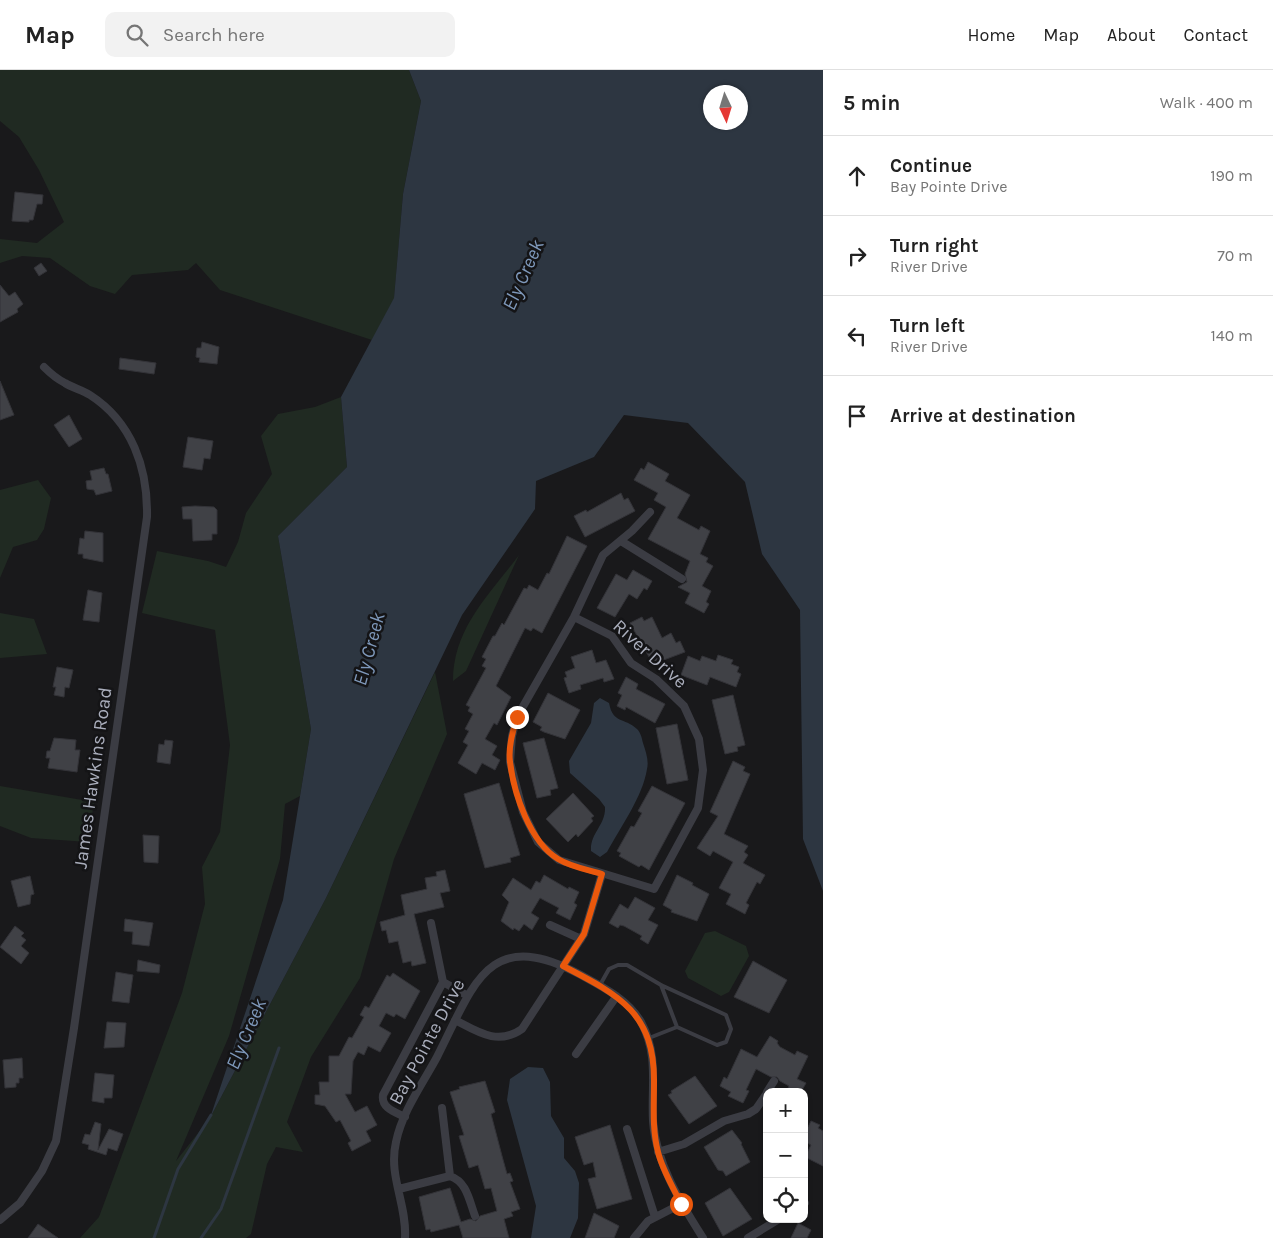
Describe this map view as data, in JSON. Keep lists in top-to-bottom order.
{
  "streets": {
    "street": ["River Drive", "James Hawkins Road", "Bay Pointe Drive"]
  },
  "water": ["Ely Creek"],
  "north": "bottom",
  "page": {
    "header": "Map",
    "search": "Search here",
    "nav": [
      "Home",
      "Map",
      "About",
      "Contact"
    ],
    "heading": ["5 min", "Walk · 400 m"],
    "list": [
      ["Continue", "Bay Pointe Drive", "190 m"],
      ["Turn right", "River Drive", "70 m"],
      ["Turn left", "River Drive", "140 m"],
      "Arrive at destination"
    ],
    "map_buttons": ["+", "−"]
  }
}
